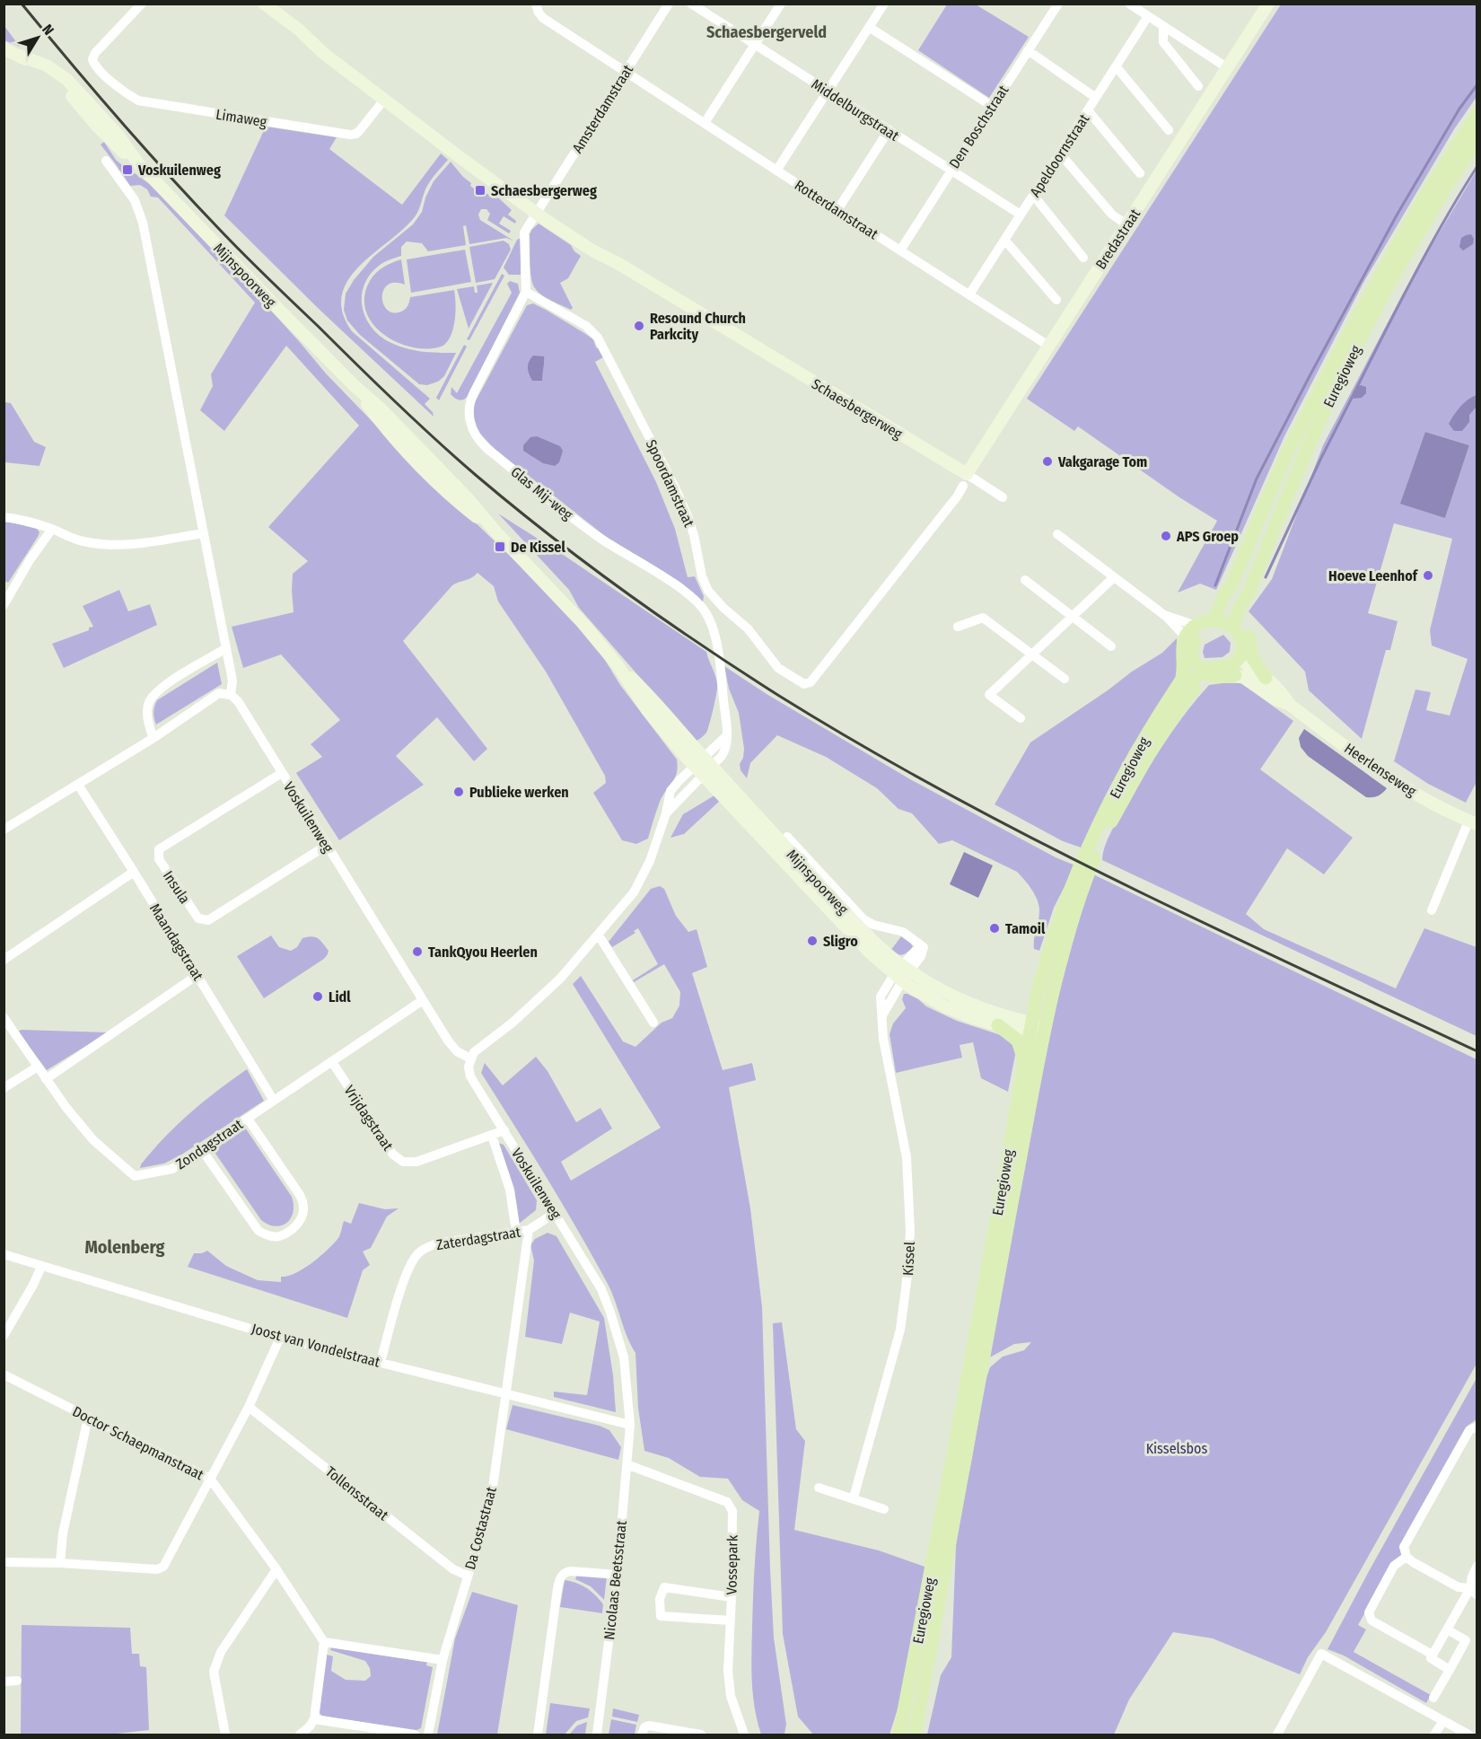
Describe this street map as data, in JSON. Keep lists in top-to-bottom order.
{
  "streets": {
    "main road": ["Euregioweg"],
    "street": [
      "Amsterdamstraat",
      "Middelburgstraat",
      "Limaweg",
      "Den Boschstraat",
      "Apeldoornstraat",
      "Rotterdamstraat",
      "Bredastraat",
      "Mijnspoorweg",
      "Schaesbergerweg",
      "Spoordamstraat",
      "Glas Mij-weg",
      "Heerlenseweg",
      "Voskuilenweg",
      "Insula",
      "Maandagstraat",
      "Vrijdagstraat",
      "Zondagstraat",
      "Zaterdagstraat",
      "Kissel",
      "Joost van Vondelstraat",
      "Doctor Schaepmanstraat",
      "Tollensstraat",
      "Da Costastraat",
      "Vossepark",
      "Nicolaas Beetsstraat"
    ]
  },
  "crossings": [
    ["Amsterdamstraat", "Rotterdamstraat"],
    ["Amsterdamstraat", "Schaesbergerweg"],
    ["Amsterdamstraat", "Glas Mij-weg"],
    ["Middelburgstraat", "Den Boschstraat"],
    ["Middelburgstraat", "Apeldoornstraat"],
    ["Limaweg", "Schaesbergerweg"],
    ["Den Boschstraat", "Rotterdamstraat"],
    ["Apeldoornstraat", "Rotterdamstraat"],
    ["Rotterdamstraat", "Bredastraat"],
    ["Bredastraat", "Schaesbergerweg"],
    ["Bredastraat", "Spoordamstraat"],
    ["Mijnspoorweg", "Euregioweg"],
    ["Mijnspoorweg", "Glas Mij-weg"],
    ["Mijnspoorweg", "Kissel"],
    ["Schaesbergerweg", "Spoordamstraat"],
    ["Schaesbergerweg", "Glas Mij-weg"],
    ["Spoordamstraat", "Glas Mij-weg"],
    ["Voskuilenweg", "Insula"],
    ["Voskuilenweg", "Vrijdagstraat"],
    ["Voskuilenweg", "Zondagstraat"],
    ["Voskuilenweg", "Zaterdagstraat"],
    ["Voskuilenweg", "Joost van Vondelstraat"],
    ["Voskuilenweg", "Nicolaas Beetsstraat"],
    ["Maandagstraat", "Zondagstraat"],
    ["Vrijdagstraat", "Zondagstraat"],
    ["Zaterdagstraat", "Joost van Vondelstraat"],
    ["Zaterdagstraat", "Da Costastraat"],
    ["Joost van Vondelstraat", "Da Costastraat"],
    ["Joost van Vondelstraat", "Nicolaas Beetsstraat"],
    ["Tollensstraat", "Da Costastraat"],
    ["Vossepark", "Nicolaas Beetsstraat"]
  ],
  "districts": ["Schaesbergerveld", "Molenberg"],
  "parks": ["Kisselsbos"],
  "places": {
    "transit": ["Voskuilenweg", "Schaesbergerweg", "De Kissel"],
    "other": [
      "Resound Church Parkcity",
      "Vakgarage Tom",
      "APS Groep",
      "Hoeve Leenhof",
      "Publieke werken",
      "Tamoil",
      "Sligro",
      "TankQyou Heerlen",
      "Lidl"
    ]
  },
  "north": "top right"
}
